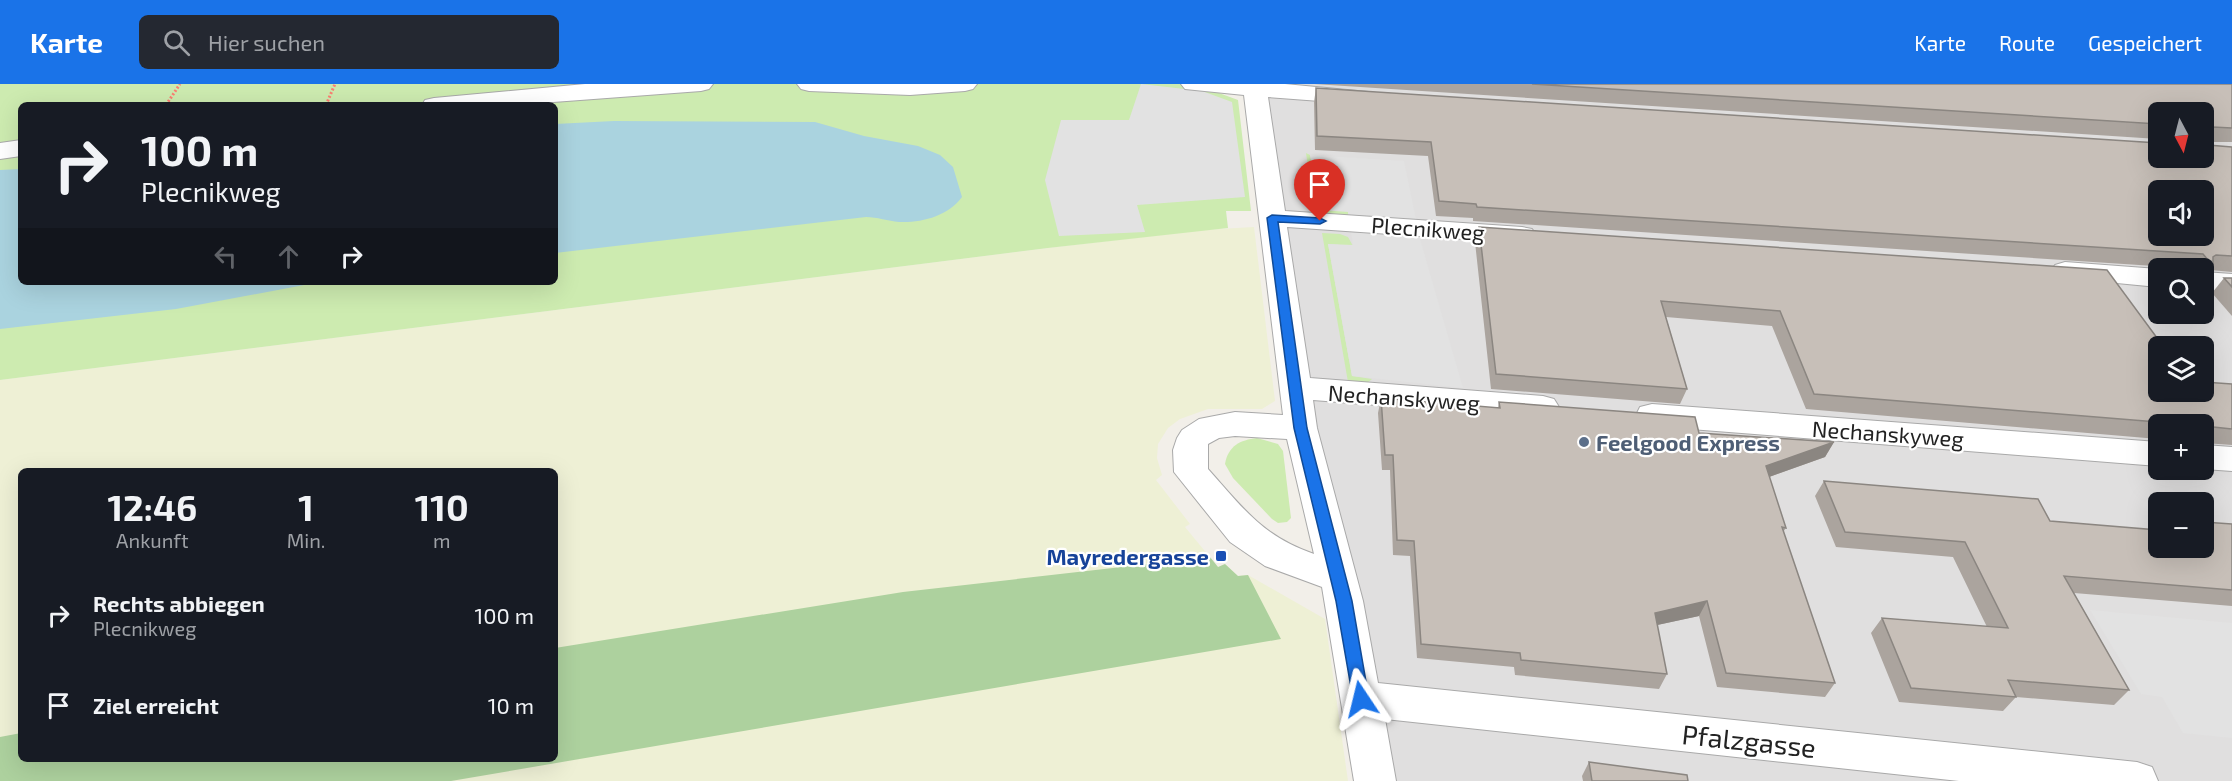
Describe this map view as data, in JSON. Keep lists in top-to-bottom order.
{
  "streets": {
    "street": ["Plecnikweg", "Nechanskyweg", "Pfalzgasse"]
  },
  "places": {
    "other": ["Feelgood Express"],
    "transit": ["Mayredergasse"]
  },
  "north": "bottom",
  "page": {
    "header": "Karte",
    "search": "Hier suchen",
    "nav": ["Karte", "Route", "Gespeichert"],
    "map_buttons": ["+", "−"],
    "turn": ["100 m", "Plecnikweg"],
    "eta": [
      "12:46",
      "Ankunft",
      "1",
      "Min.",
      "110",
      "m"
    ],
    "list": [
      {
        "name": "Rechts abbiegen",
        "note": "Plecnikweg",
        "value": "100 m"
      },
      {
        "name": "Ziel erreicht",
        "value": "10 m"
      }
    ]
  }
}
